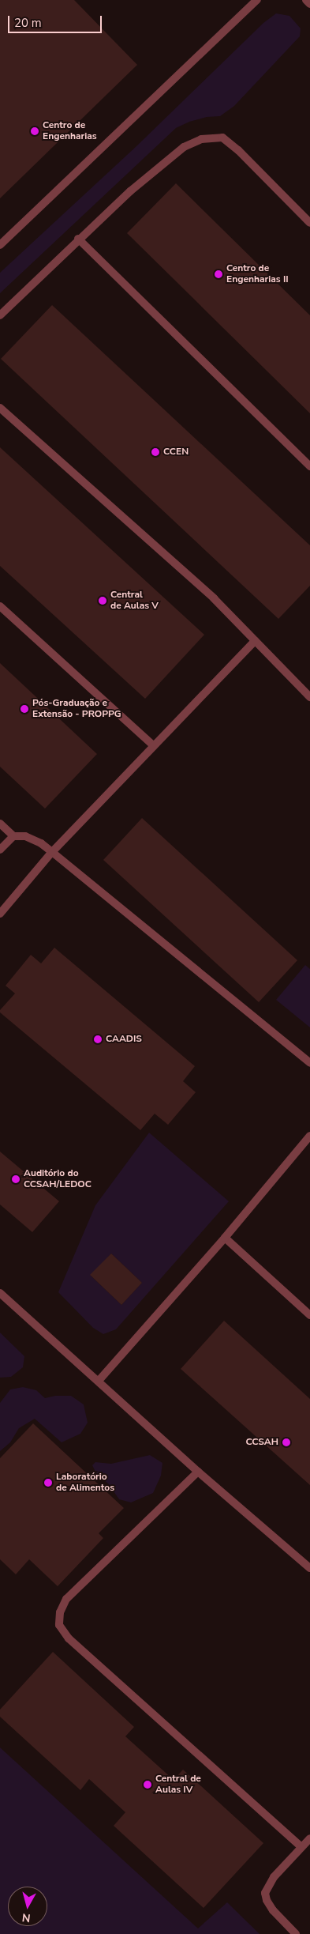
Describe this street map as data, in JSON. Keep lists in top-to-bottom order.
{
  "places": [
    "Centro de Engenharias",
    "Centro de Engenharias II",
    "CCEN",
    "Central de Aulas V",
    "Pós-Graduação e Extensão - PROPPG",
    "CAADIS",
    "Auditório do CCSAH/LEDOC",
    "CCSAH",
    "Laboratório de Alimentos",
    "Central de Aulas IV"
  ],
  "scale_bar": "20 m",
  "north": "bottom"
}
